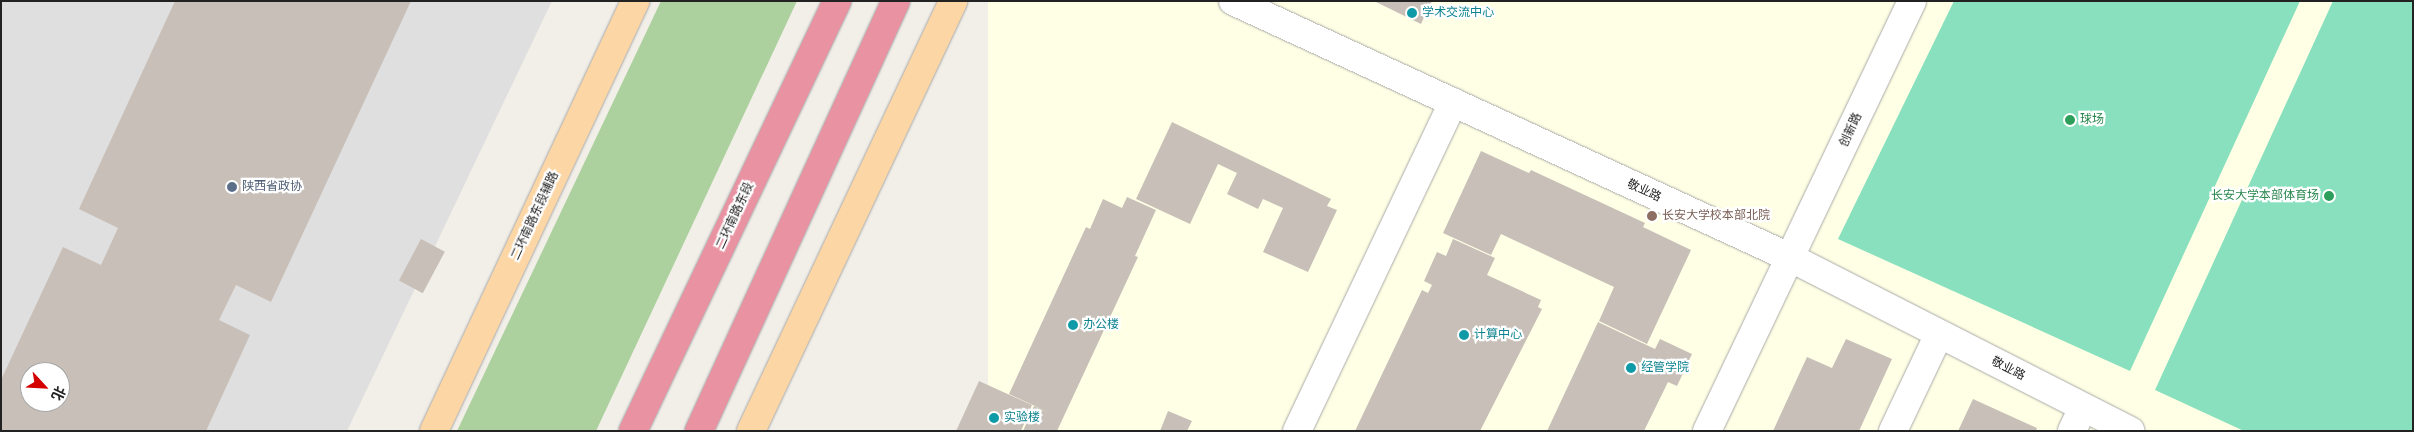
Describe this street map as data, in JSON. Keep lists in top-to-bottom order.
{
  "streets": {
    "highway": ["二环南路东段"],
    "main road": ["二环南路东段辅路"],
    "street": ["创新路", "敬业路"]
  },
  "crossings": [
    ["创新路", "敬业路"]
  ],
  "places": [
    "学术交流中心",
    "球场",
    "陕西省政协",
    "长安大学本部体育场",
    "长安大学校本部北院",
    "办公楼",
    "计算中心",
    "经管学院",
    "实验楼"
  ],
  "north": "bottom right"
}
